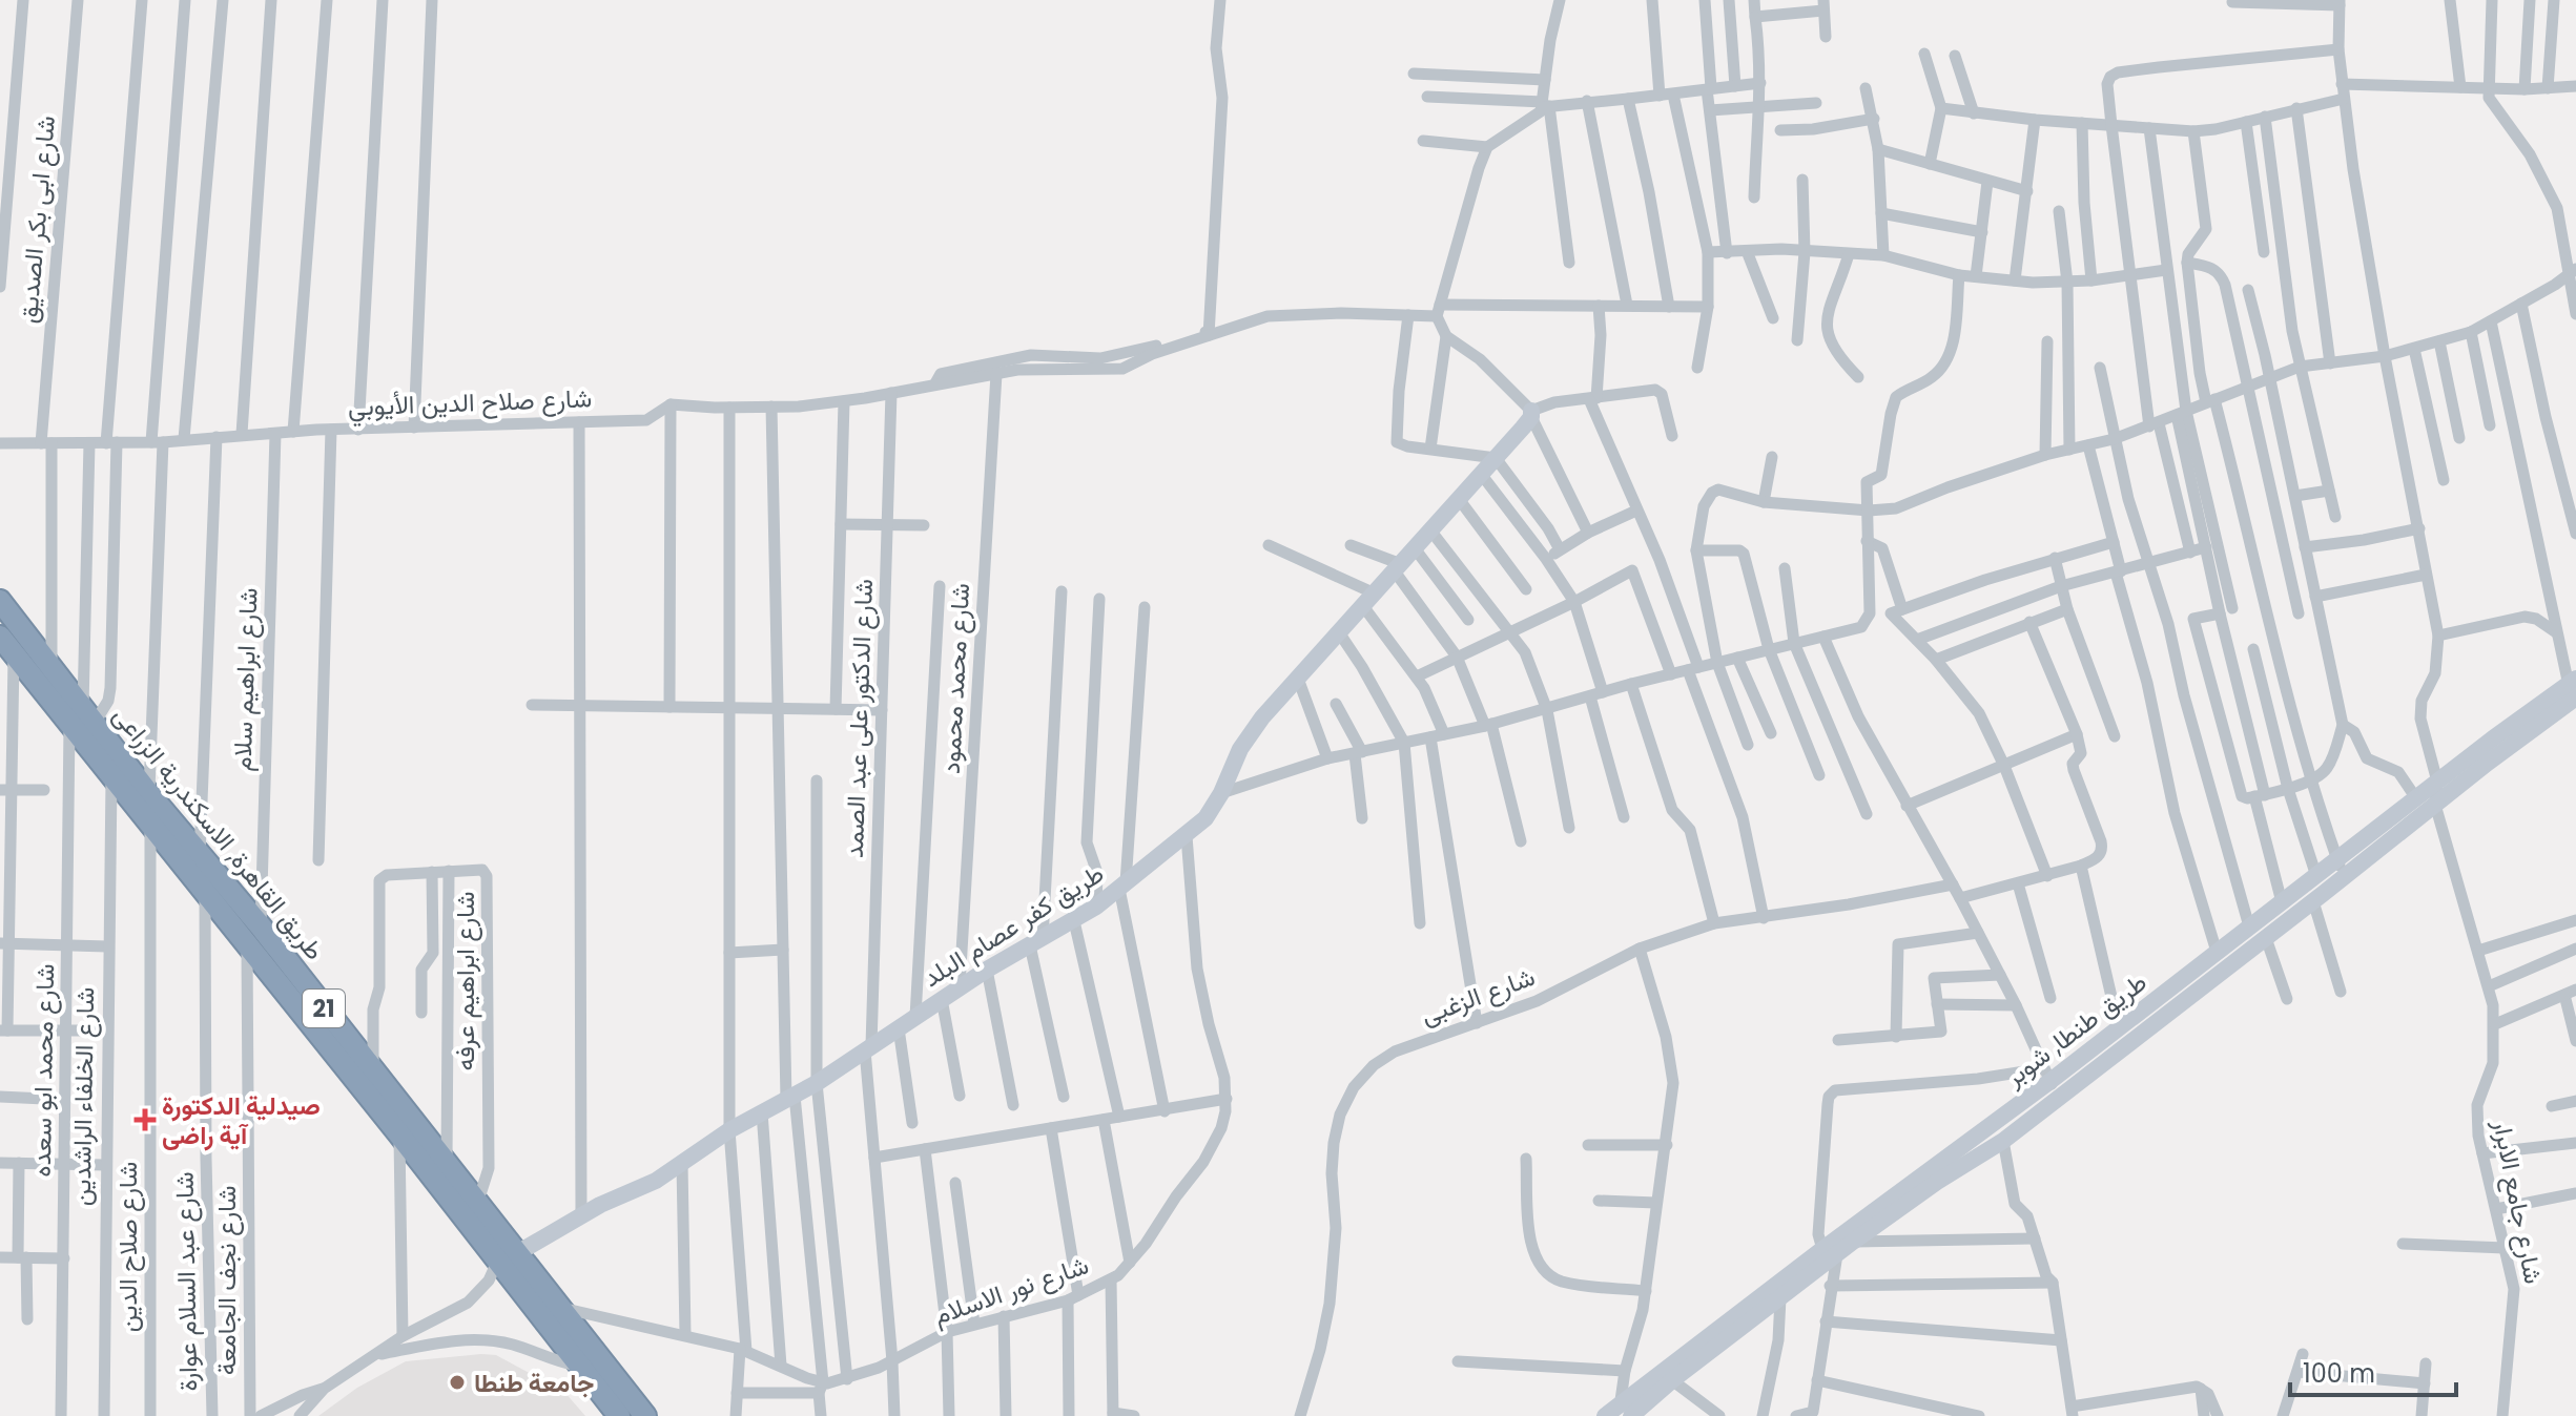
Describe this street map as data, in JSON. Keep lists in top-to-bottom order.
{
  "streets": {
    "highway": ["طريق القاهرة, الاسكندرية الزراعى", "21"],
    "street": [
      "شارع ابى بكر الصديق",
      "شارع صلاح الدين الأيوبي",
      "شارع محمد محمود",
      "شارع ابراهيم سلام",
      "شارع الدكتور على عبد الصمد",
      "طريق كفر عصام البلد",
      "شارع ابراهيم عرفه",
      "شارع الزغبى",
      "طريق طنطا, شوبر",
      "شارع محمد ابو سعده",
      "شارع الخلفاء الراشدين",
      "شارع جامع الابرار",
      "شارع صلاح الدين",
      "شارع نجف الجامعة",
      "شارع عبد السلام عوارة",
      "شارع نور الاسلام"
    ]
  },
  "crossings": [
    ["شارع ابى بكر الصديق", "شارع صلاح الدين الأيوبي"],
    ["شارع ابى بكر الصديق", "طريق القاهرة, الاسكندرية الزراعى"],
    ["شارع صلاح الدين الأيوبي", "شارع محمد محمود"],
    ["شارع صلاح الدين الأيوبي", "شارع ابراهيم سلام"],
    ["شارع صلاح الدين الأيوبي", "شارع الدكتور على عبد الصمد"],
    ["شارع محمد محمود", "طريق كفر عصام البلد"],
    ["شارع ابراهيم سلام", "طريق القاهرة, الاسكندرية الزراعى"],
    ["شارع ابراهيم سلام", "شارع نجف الجامعة"],
    ["شارع الدكتور على عبد الصمد", "طريق كفر عصام البلد"],
    ["شارع الدكتور على عبد الصمد", "شارع نور الاسلام"],
    ["طريق القاهرة, الاسكندرية الزراعى", "طريق كفر عصام البلد"],
    ["طريق القاهرة, الاسكندرية الزراعى", "شارع ابراهيم عرفه"],
    ["طريق القاهرة, الاسكندرية الزراعى", "شارع محمد ابو سعده"],
    ["طريق القاهرة, الاسكندرية الزراعى", "شارع الخلفاء الراشدين"],
    ["طريق القاهرة, الاسكندرية الزراعى", "شارع صلاح الدين"],
    ["طريق القاهرة, الاسكندرية الزراعى", "شارع نجف الجامعة"],
    ["طريق القاهرة, الاسكندرية الزراعى", "شارع عبد السلام عوارة"],
    ["طريق القاهرة, الاسكندرية الزراعى", "شارع نور الاسلام"],
    ["طريق كفر عصام البلد", "شارع نور الاسلام"],
    ["طريق طنطا, شوبر", "شارع جامع الابرار"]
  ],
  "places": {
    "health": ["صيدلية الدكتورة آية راضى"],
    "other": ["جامعة طنطا"]
  },
  "scale_bar": "100 m"
}
